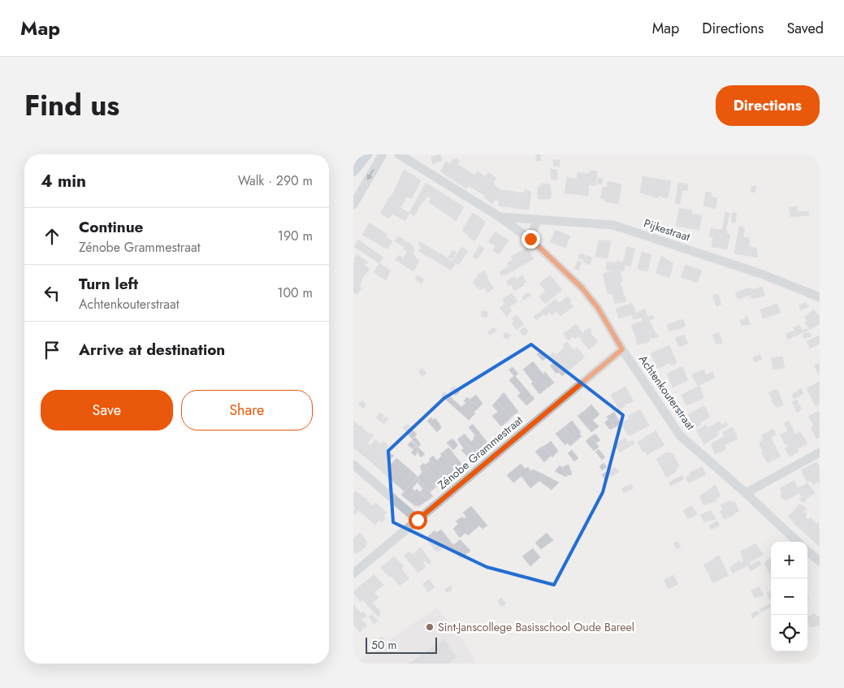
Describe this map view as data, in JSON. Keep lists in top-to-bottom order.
{
  "streets": {
    "street": ["Pijkestraat", "Achtenkouterstraat", "Zénobe Grammestraat"]
  },
  "crossings": [
    ["Pijkestraat", "Achtenkouterstraat"],
    ["Achtenkouterstraat", "Zénobe Grammestraat"]
  ],
  "places": ["Sint-Janscollege Basisschool Oude Bareel"],
  "scale_bar": "50 m",
  "page": {
    "header": "Map",
    "nav": ["Map", "Directions", "Saved"],
    "title": "Find us",
    "buttons": [
      "Directions",
      ["Save", "Share"]
    ],
    "heading": ["4 min", "Walk · 290 m"],
    "list": [
      ["Continue", "Zénobe Grammestraat", "190 m"],
      ["Turn left", "Achtenkouterstraat", "100 m"],
      "Arrive at destination"
    ],
    "map_buttons": ["+", "−"],
    "scale": "50 m"
  }
}
